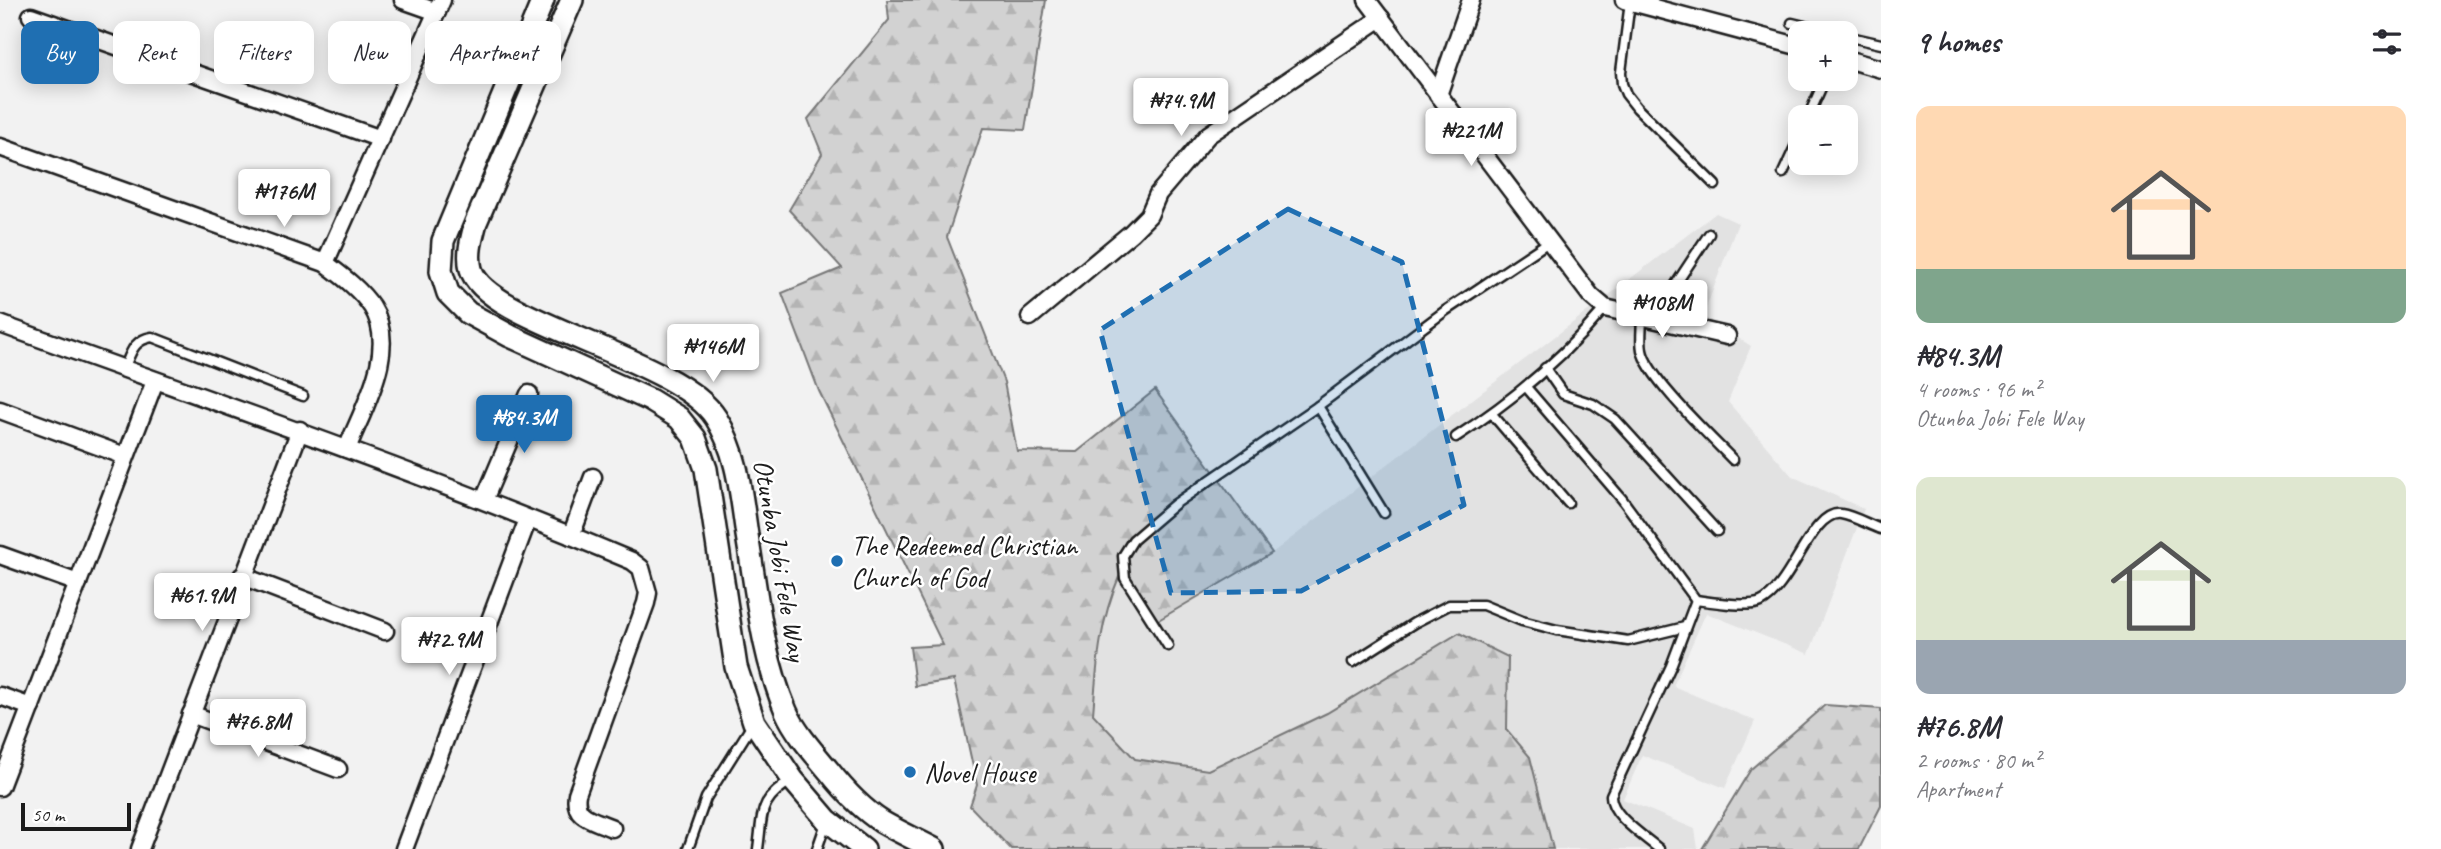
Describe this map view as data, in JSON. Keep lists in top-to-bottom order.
{
  "streets": {
    "street": ["Otunba Jobi Fele Way"]
  },
  "places": ["The Redeemed Christian Church of God", "Novel House"],
  "scale_bar": "50 m",
  "page": {
    "heading": "9 homes",
    "map_buttons": ["+", "−"],
    "chip": [
      "Buy",
      "Rent",
      "Filters",
      "New",
      "Apartment"
    ],
    "price": [
      "₦74.9M",
      "₦221M",
      "₦176M",
      "₦108M",
      "₦146M",
      "₦84.3M",
      "₦61.9M",
      "₦72.9M",
      "₦76.8M"
    ],
    "list": [
      {
        "name": "₦84.3M",
        "note": "4 rooms · 96 m² · Otunba Jobi Fele Way"
      },
      {
        "name": "₦76.8M",
        "note": "2 rooms · 80 m² · Apartment"
      }
    ],
    "scale": "50 m"
  }
}
